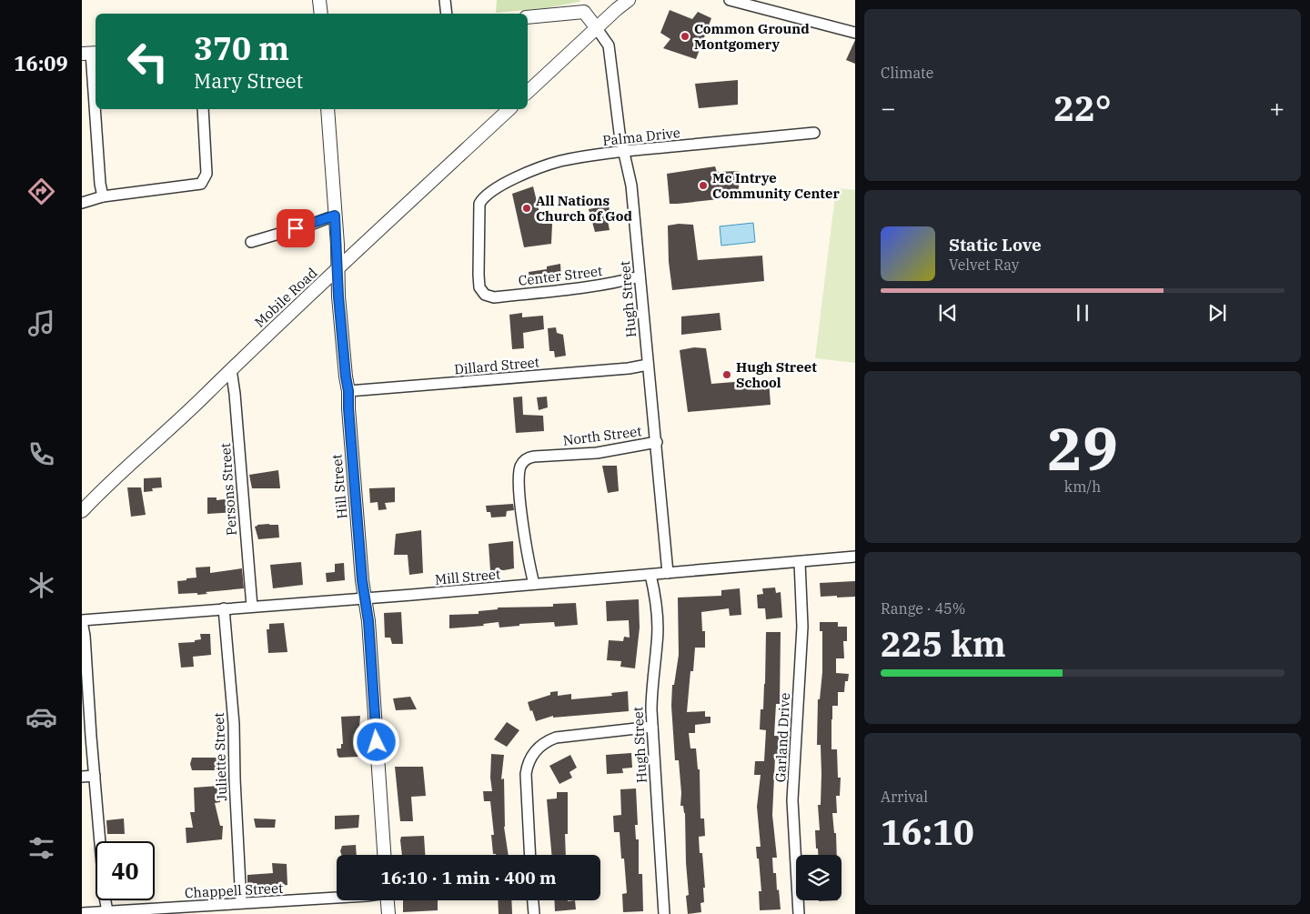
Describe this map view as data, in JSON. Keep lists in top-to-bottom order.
{
  "streets": {
    "street": [
      "Palma Drive",
      "Center Street",
      "Mobile Road",
      "Hugh Street",
      "Dillard Street",
      "North Street",
      "Hill Street",
      "Persons Street",
      "Mill Street",
      "Garland Drive",
      "Juliette Street",
      "Chappell Street"
    ]
  },
  "crossings": [
    ["Palma Drive", "Center Street"],
    ["Palma Drive", "Hugh Street"],
    ["Center Street", "Hugh Street"],
    ["Mobile Road", "Hill Street"],
    ["Mobile Road", "Persons Street"],
    ["Hugh Street", "Dillard Street"],
    ["Hugh Street", "North Street"],
    ["Hugh Street", "Mill Street"],
    ["Dillard Street", "Hill Street"],
    ["North Street", "Mill Street"],
    ["Hill Street", "Mill Street"],
    ["Persons Street", "Mill Street"],
    ["Mill Street", "Garland Drive"],
    ["Mill Street", "Juliette Street"],
    ["Juliette Street", "Chappell Street"]
  ],
  "places": [
    "Common Ground Montgomery",
    "Mc Intrye Community Center",
    "All Nations Church of God",
    "Hugh Street School"
  ],
  "page": {
    "tabs": "16:09",
    "tile": [
      "Climate",
      ["29", "km/h"],
      ["Range · 45%", "225 km"],
      ["Arrival", "16:10"]
    ],
    "turn": ["370 m", "Mary Street"],
    "heat": ["−", "22°", "+"],
    "song": ["Static Love", "Velvet Ray"],
    "limit": "40",
    "trip": "16:10 · 1 min · 400 m"
  }
}
